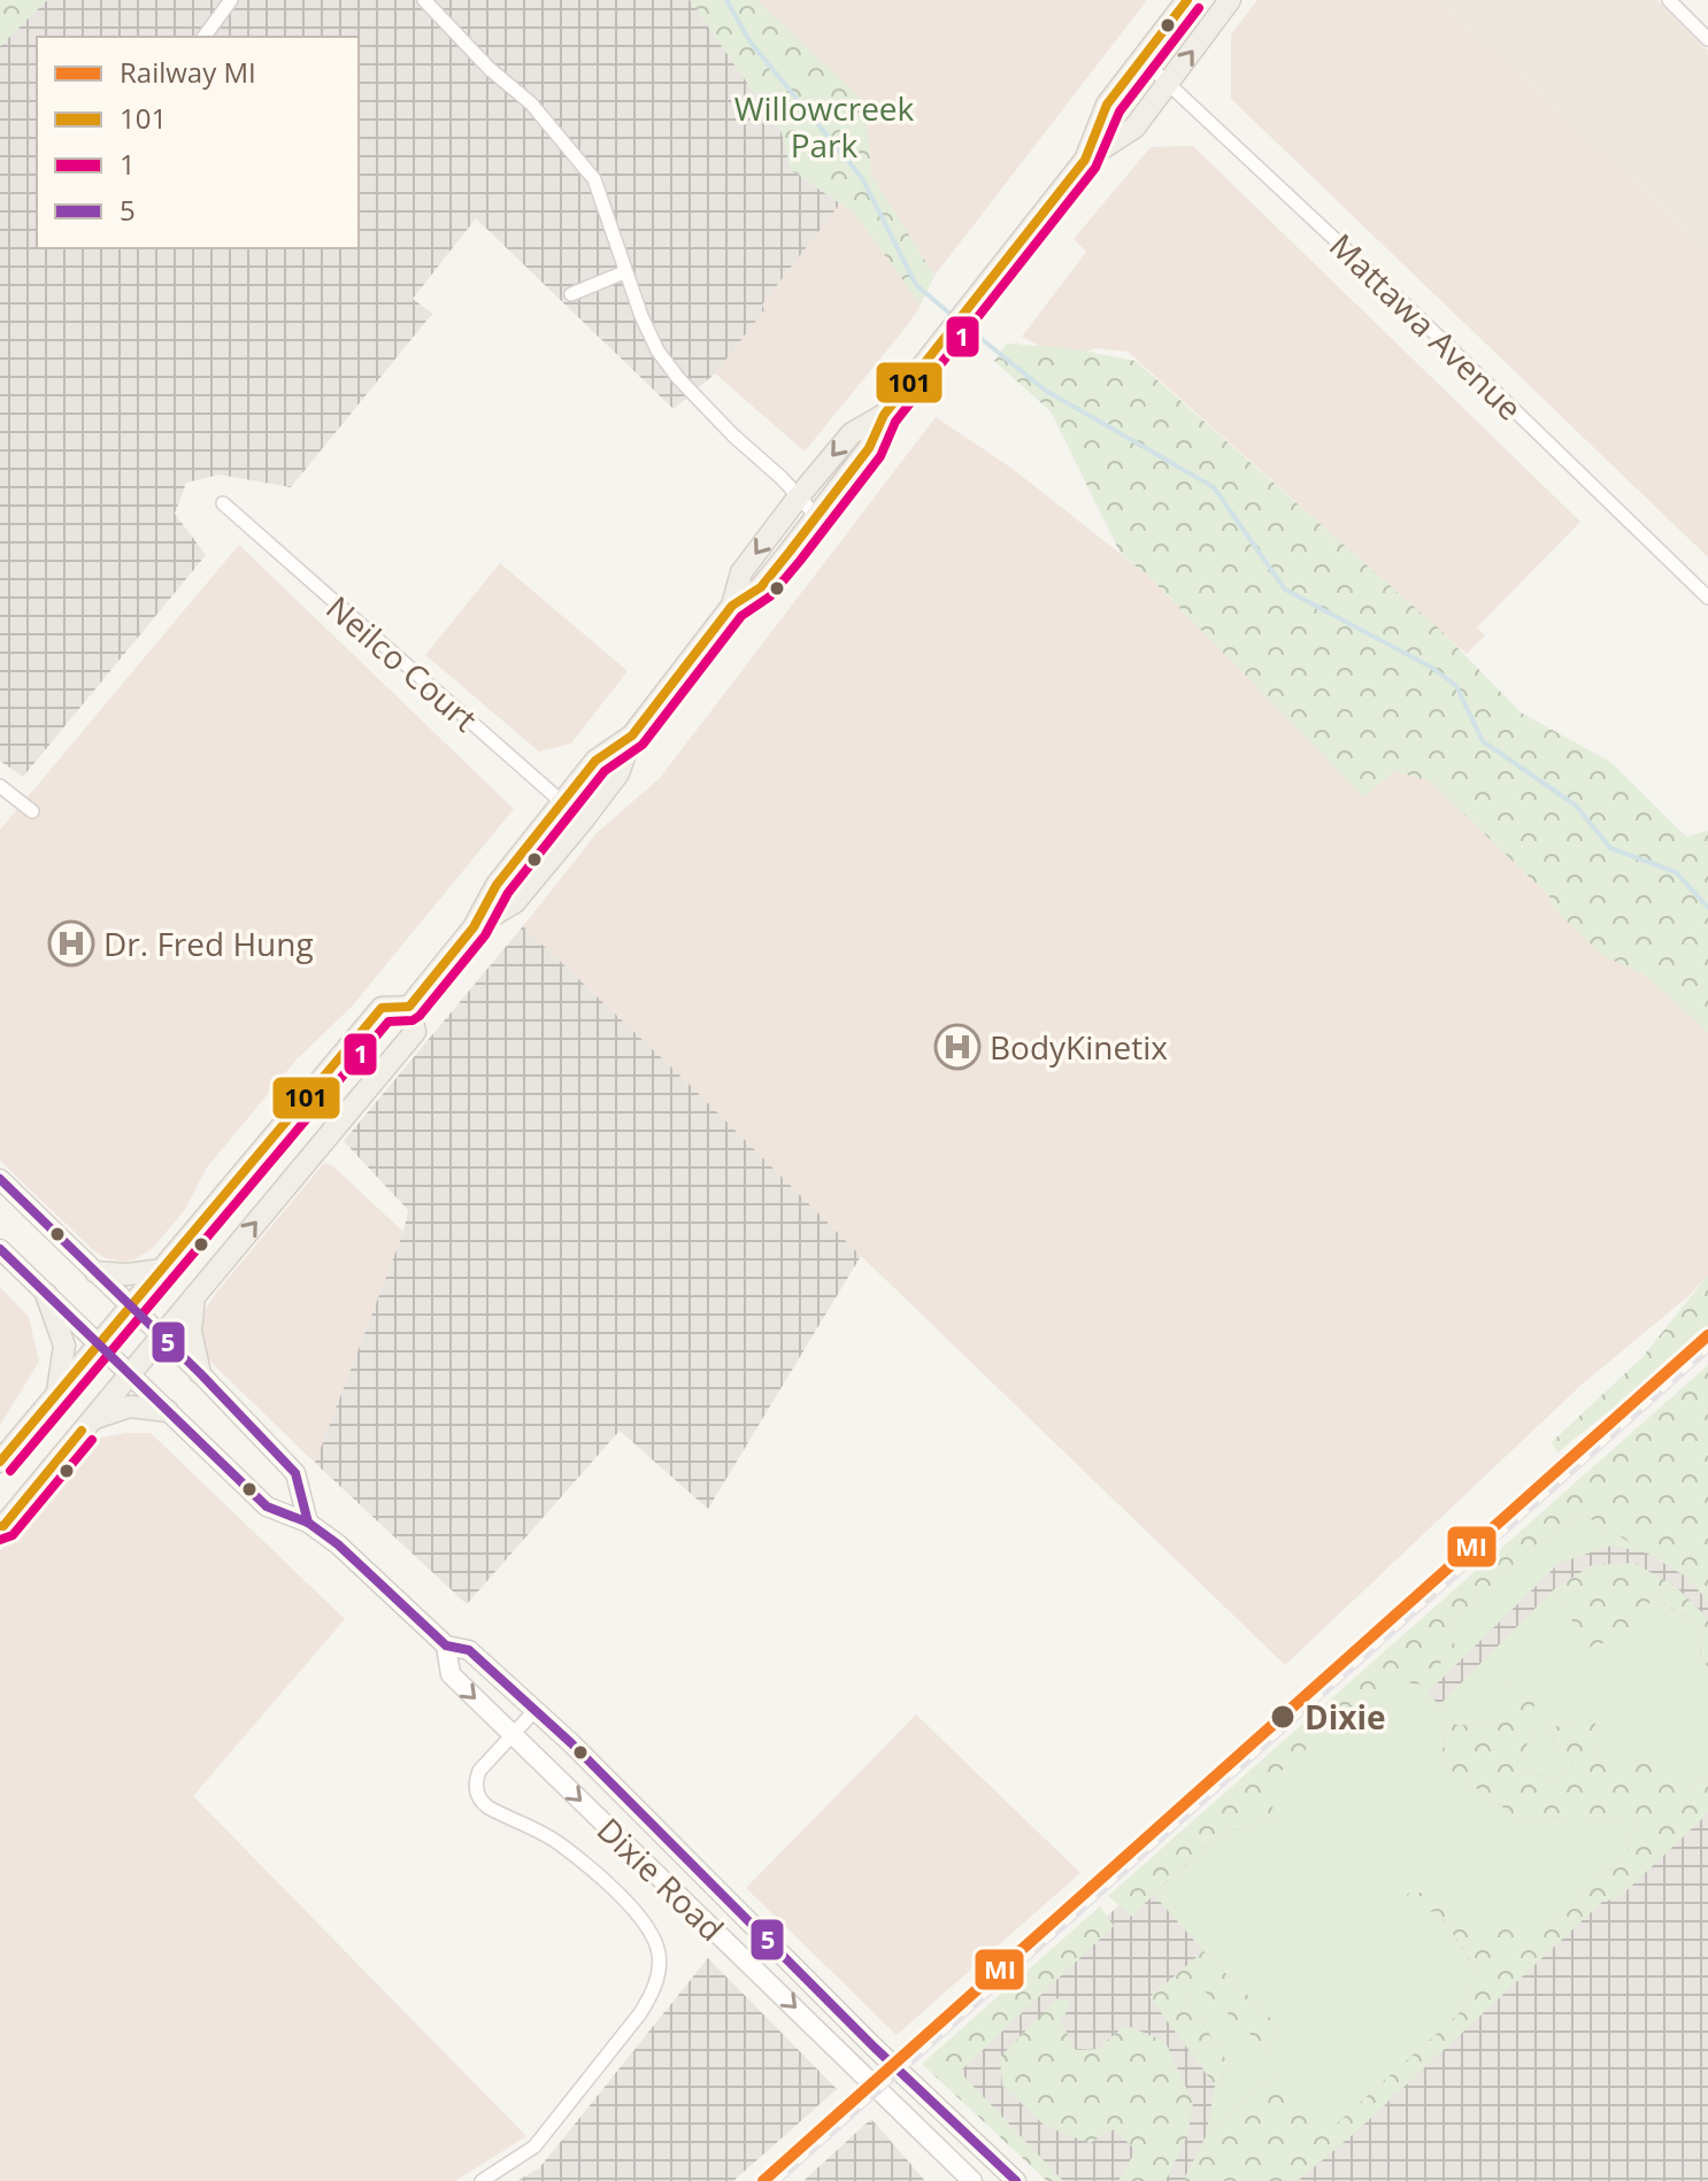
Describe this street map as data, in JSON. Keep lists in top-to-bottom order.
{
  "streets": {
    "main road": ["Dixie Road"],
    "street": ["Mattawa Avenue", "Neilco Court"]
  },
  "parks": ["Willowcreek Park"],
  "places": {
    "hospital": ["Dr. Fred Hung", "BodyKinetix"],
    "other": ["Dixie"]
  },
  "lines": [
    "transit line 101",
    "transit line 1",
    "transit line 5",
    "rail line MI"
  ],
  "legend": [
    "Railway MI",
    "101",
    "1",
    "5"
  ]
}
